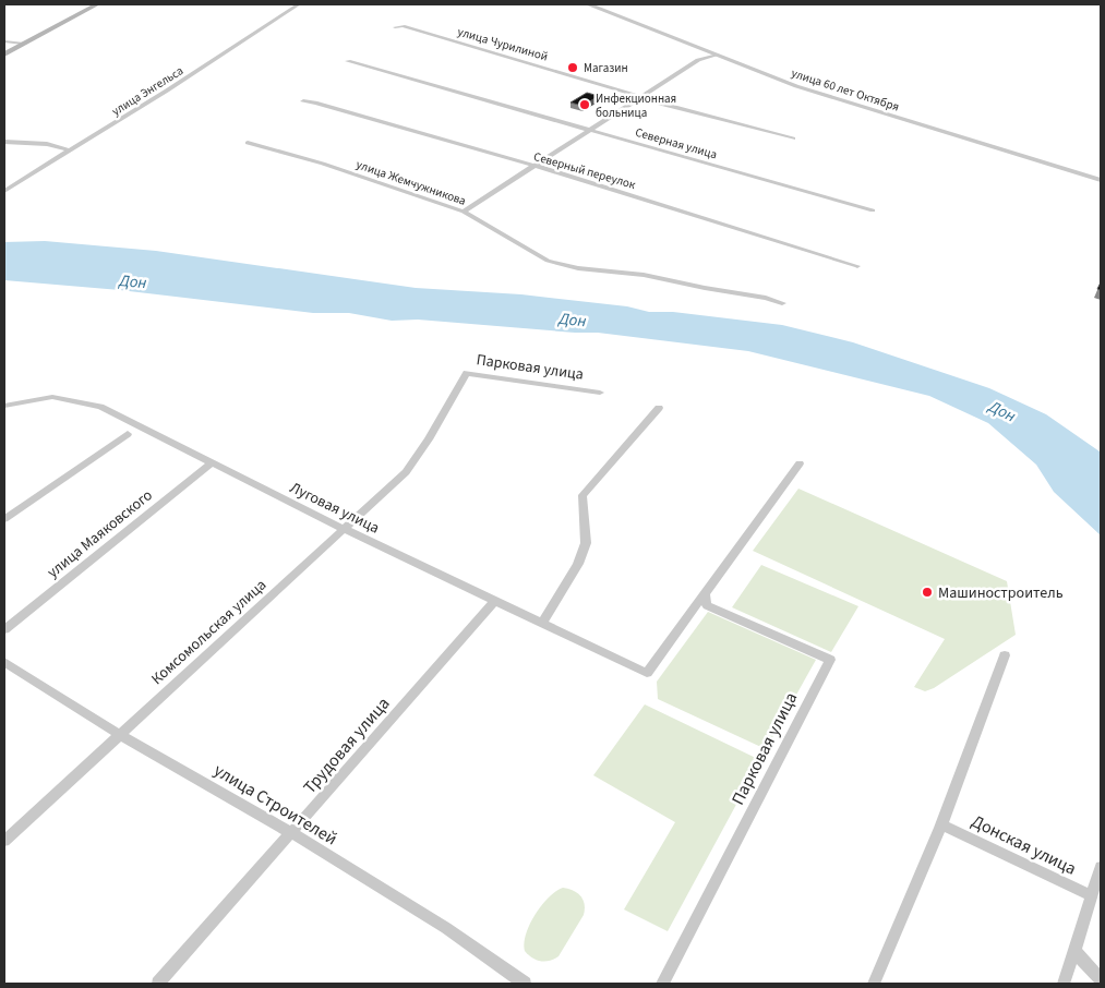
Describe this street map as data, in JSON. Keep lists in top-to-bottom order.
{
  "streets": {
    "street": [
      "улица Чурилиной",
      "улица 60 лет Октября",
      "улица Энгельса",
      "Северная улица",
      "Северный переулок",
      "улица Жемчужникова",
      "Парковая улица",
      "Луговая улица",
      "улица Маяковского",
      "Комсомольская улица",
      "Трудовая улица",
      "улица Строителей",
      "Донская улица"
    ]
  },
  "crossings": [
    ["Парковая улица", "Луговая улица"],
    ["Парковая улица", "Комсомольская улица"],
    ["Луговая улица", "улица Маяковского"],
    ["Луговая улица", "Комсомольская улица"],
    ["Луговая улица", "Трудовая улица"],
    ["Комсомольская улица", "улица Строителей"],
    ["Трудовая улица", "улица Строителей"]
  ],
  "water": ["Дон"],
  "places": ["Магазин", "Инфекционная больница", "Машиностроитель"]
}
